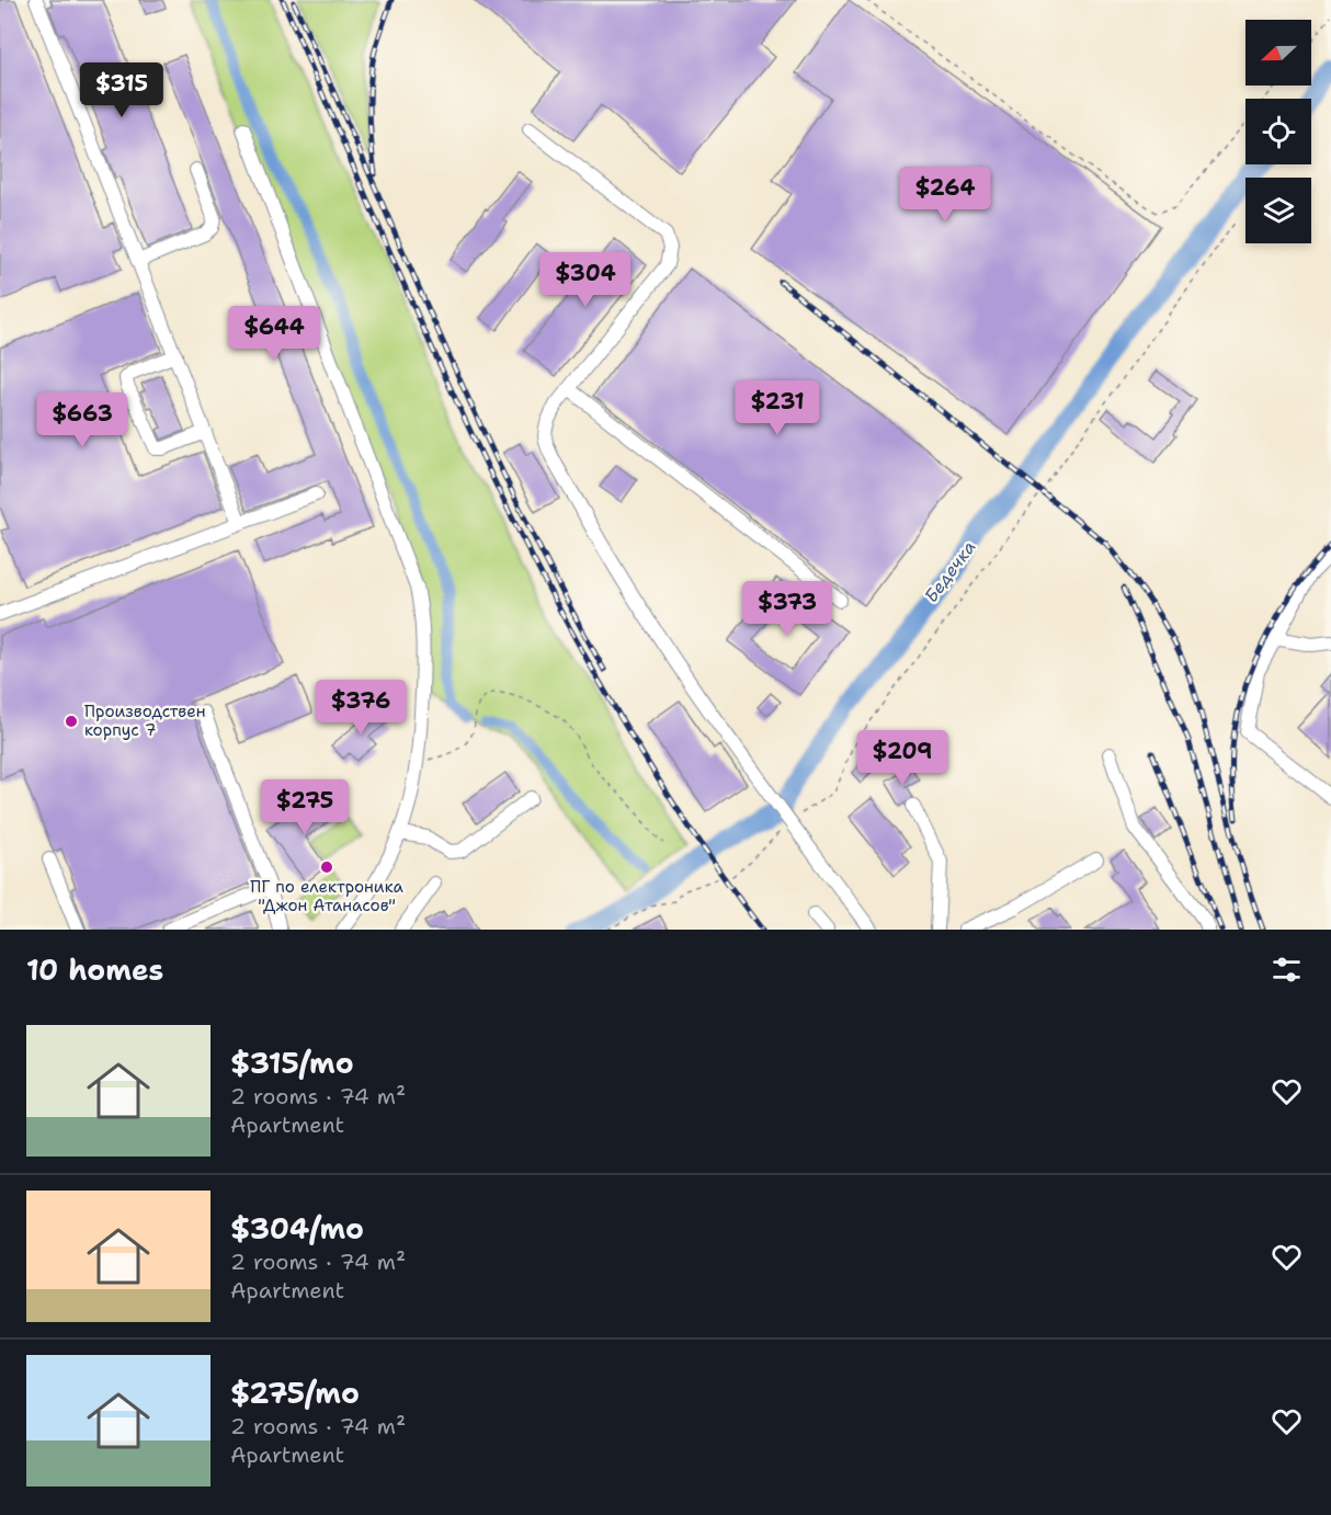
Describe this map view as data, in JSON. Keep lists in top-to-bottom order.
{
  "water": ["Бедечка"],
  "places": ["Производствeн корпус 7", "ПГ по електроника \"Джон Атанасов\""],
  "north": "left",
  "page": {
    "price": [
      "$315",
      "$264",
      "$304",
      "$644",
      "$231",
      "$663",
      "$373",
      "$376",
      "$209",
      "$275"
    ],
    "heading": "10 homes",
    "list": [
      {
        "name": "$315/mo",
        "note": "2 rooms · 74 m² · Apartment"
      },
      {
        "name": "$304/mo",
        "note": "2 rooms · 74 m² · Apartment"
      },
      {
        "name": "$275/mo",
        "note": "2 rooms · 74 m² · Apartment"
      }
    ]
  }
}
